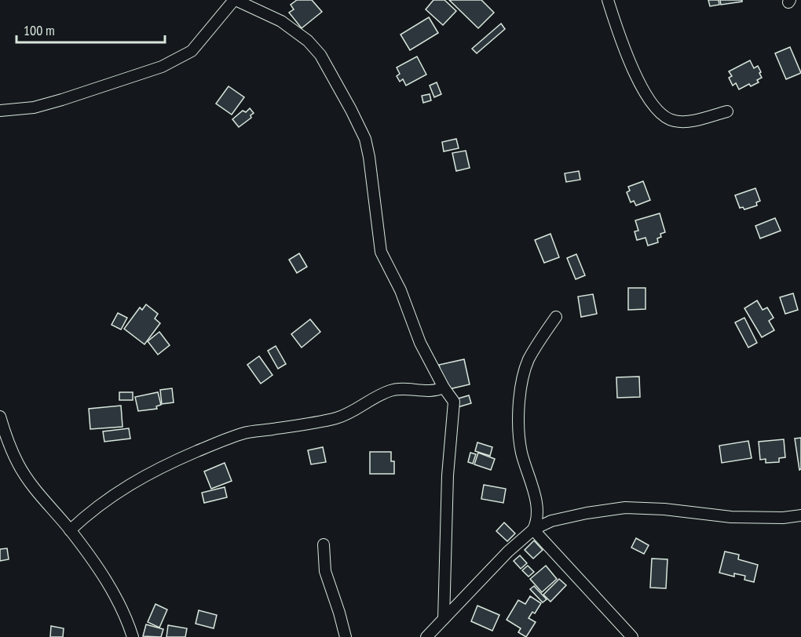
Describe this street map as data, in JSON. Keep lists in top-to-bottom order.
{
  "scale_bar": "100 m"
}
